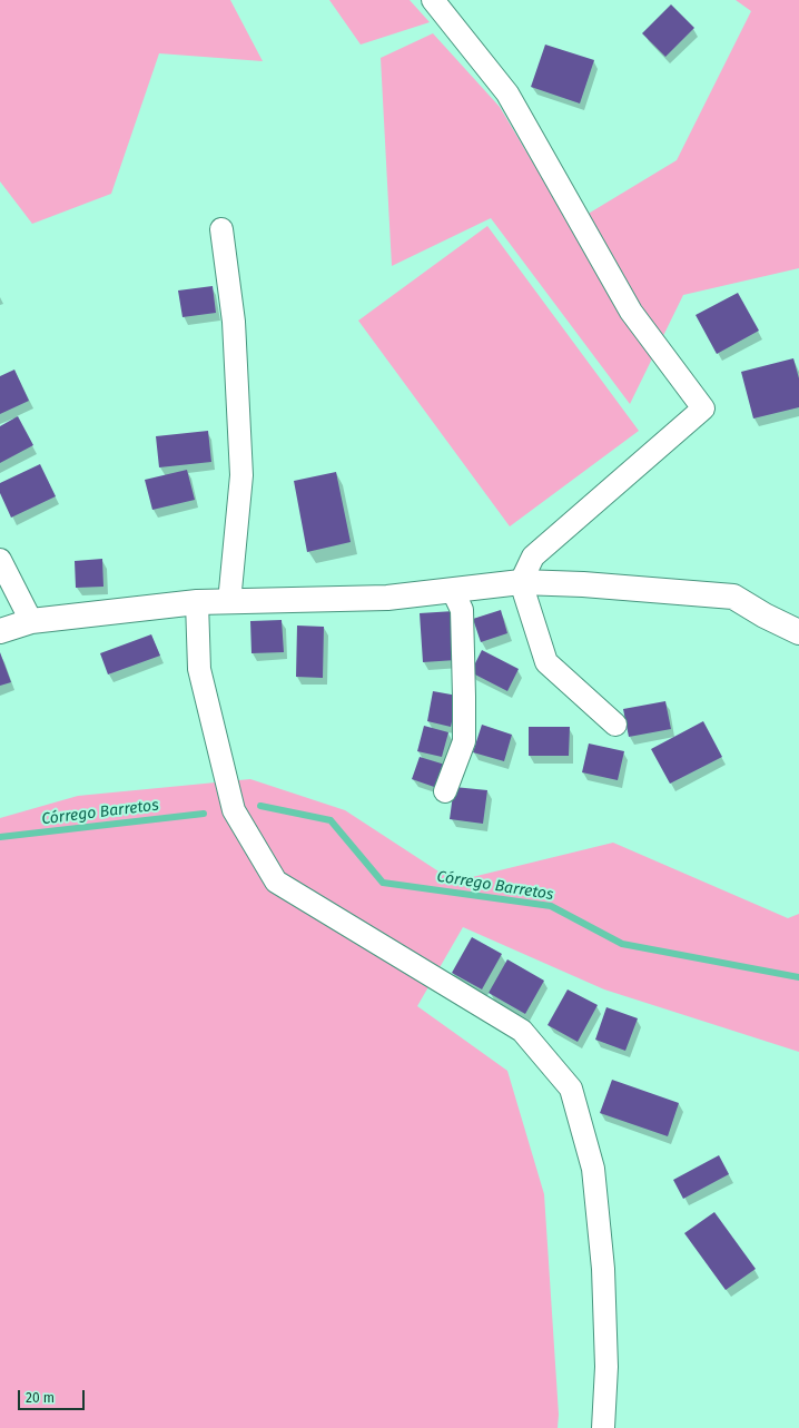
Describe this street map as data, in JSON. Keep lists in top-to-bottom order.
{
  "water": ["Córrego Barretos"],
  "scale_bar": "20 m"
}
